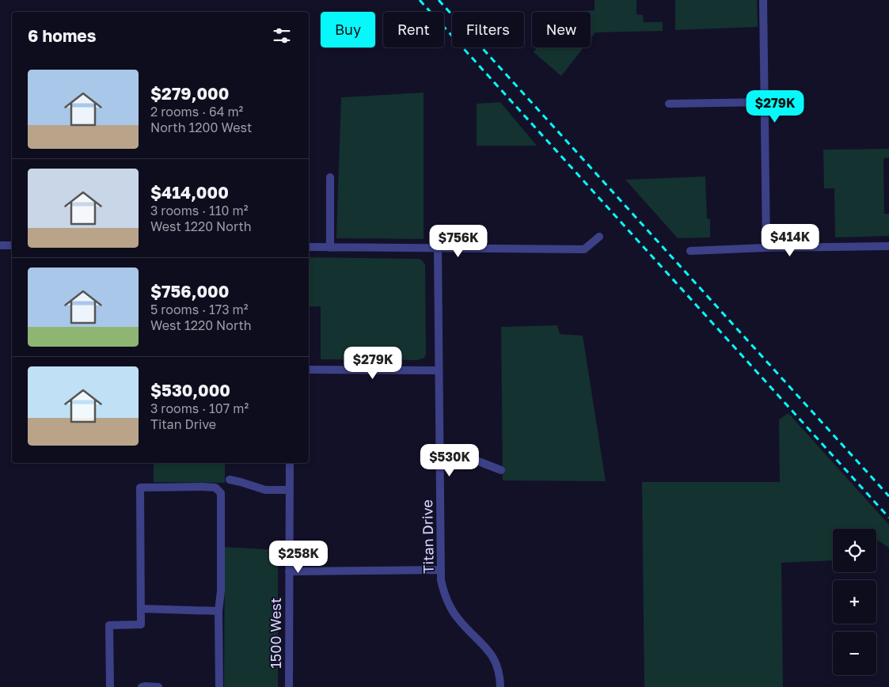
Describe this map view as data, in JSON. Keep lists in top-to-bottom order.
{
  "streets": {
    "street": ["Titan Drive", "1500 West"]
  },
  "page": {
    "chip": [
      "Buy",
      "Rent",
      "Filters",
      "New"
    ],
    "heading": "6 homes",
    "list": [
      {
        "name": "$279,000",
        "note": "2 rooms · 64 m² · North 1200 West"
      },
      {
        "name": "$414,000",
        "note": "3 rooms · 110 m² · West 1220 North"
      },
      {
        "name": "$756,000",
        "note": "5 rooms · 173 m² · West 1220 North"
      },
      {
        "name": "$530,000",
        "note": "3 rooms · 107 m² · Titan Drive"
      }
    ],
    "price": [
      "$279K",
      "$414K",
      "$756K",
      "$279K",
      "$530K",
      "$258K"
    ],
    "map_buttons": ["+", "−"]
  }
}
